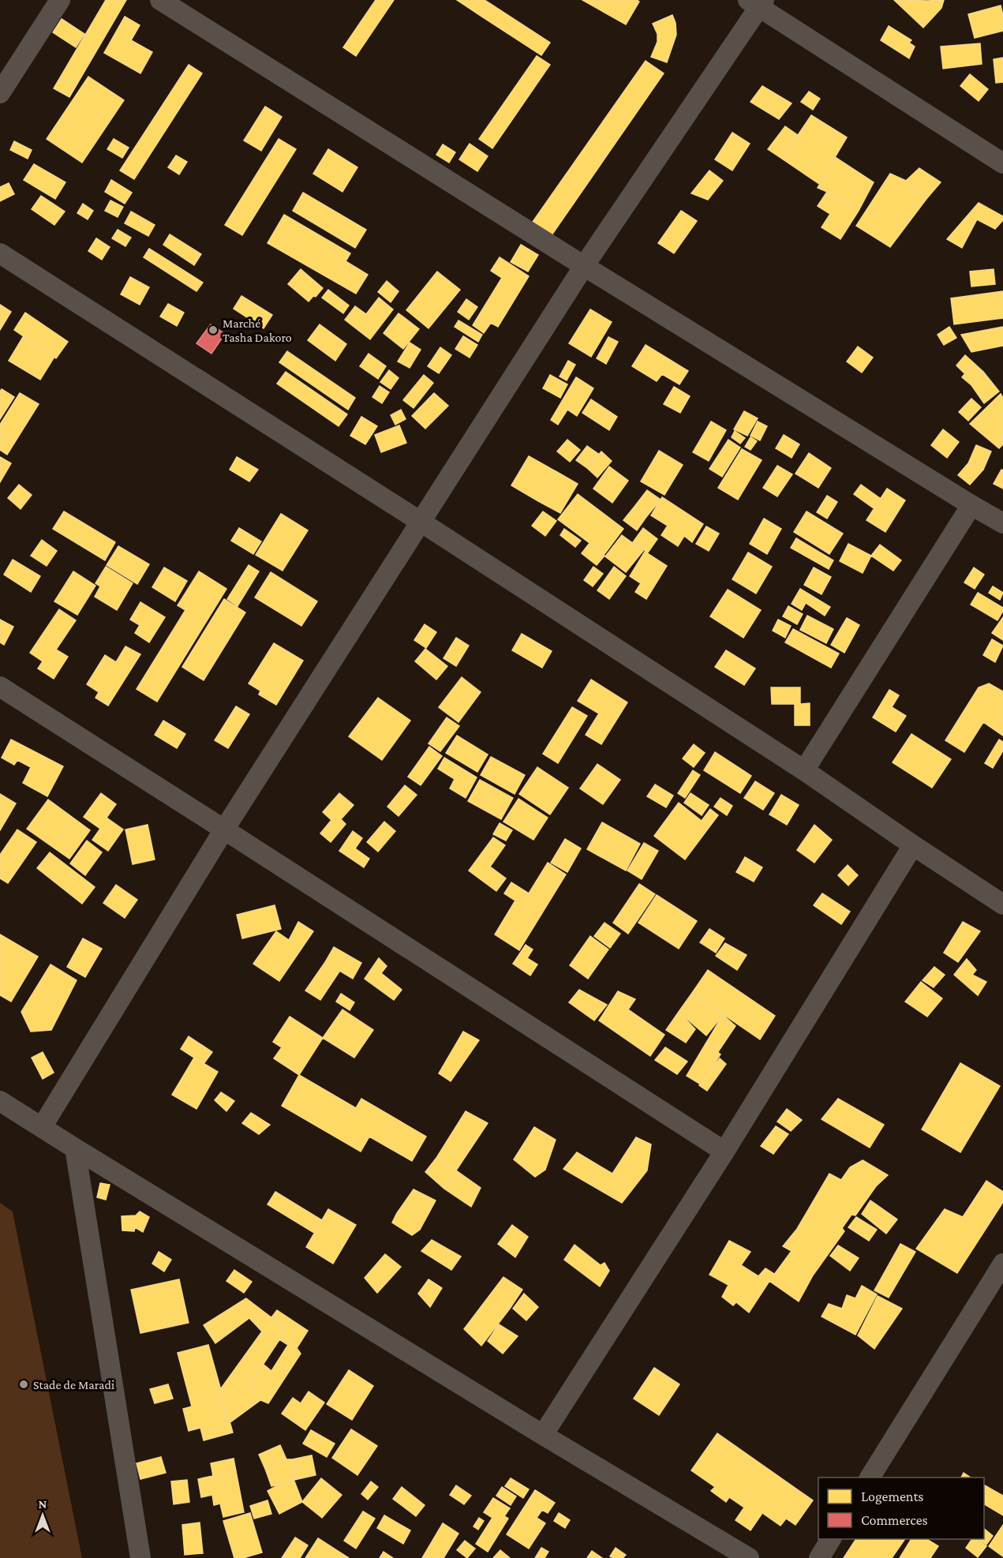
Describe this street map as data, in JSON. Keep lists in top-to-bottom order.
{
  "places": ["Marché Tasha Dakoro", "Stade de Maradi"],
  "legend": ["Logements", "Commerces"],
  "north": "top"
}
